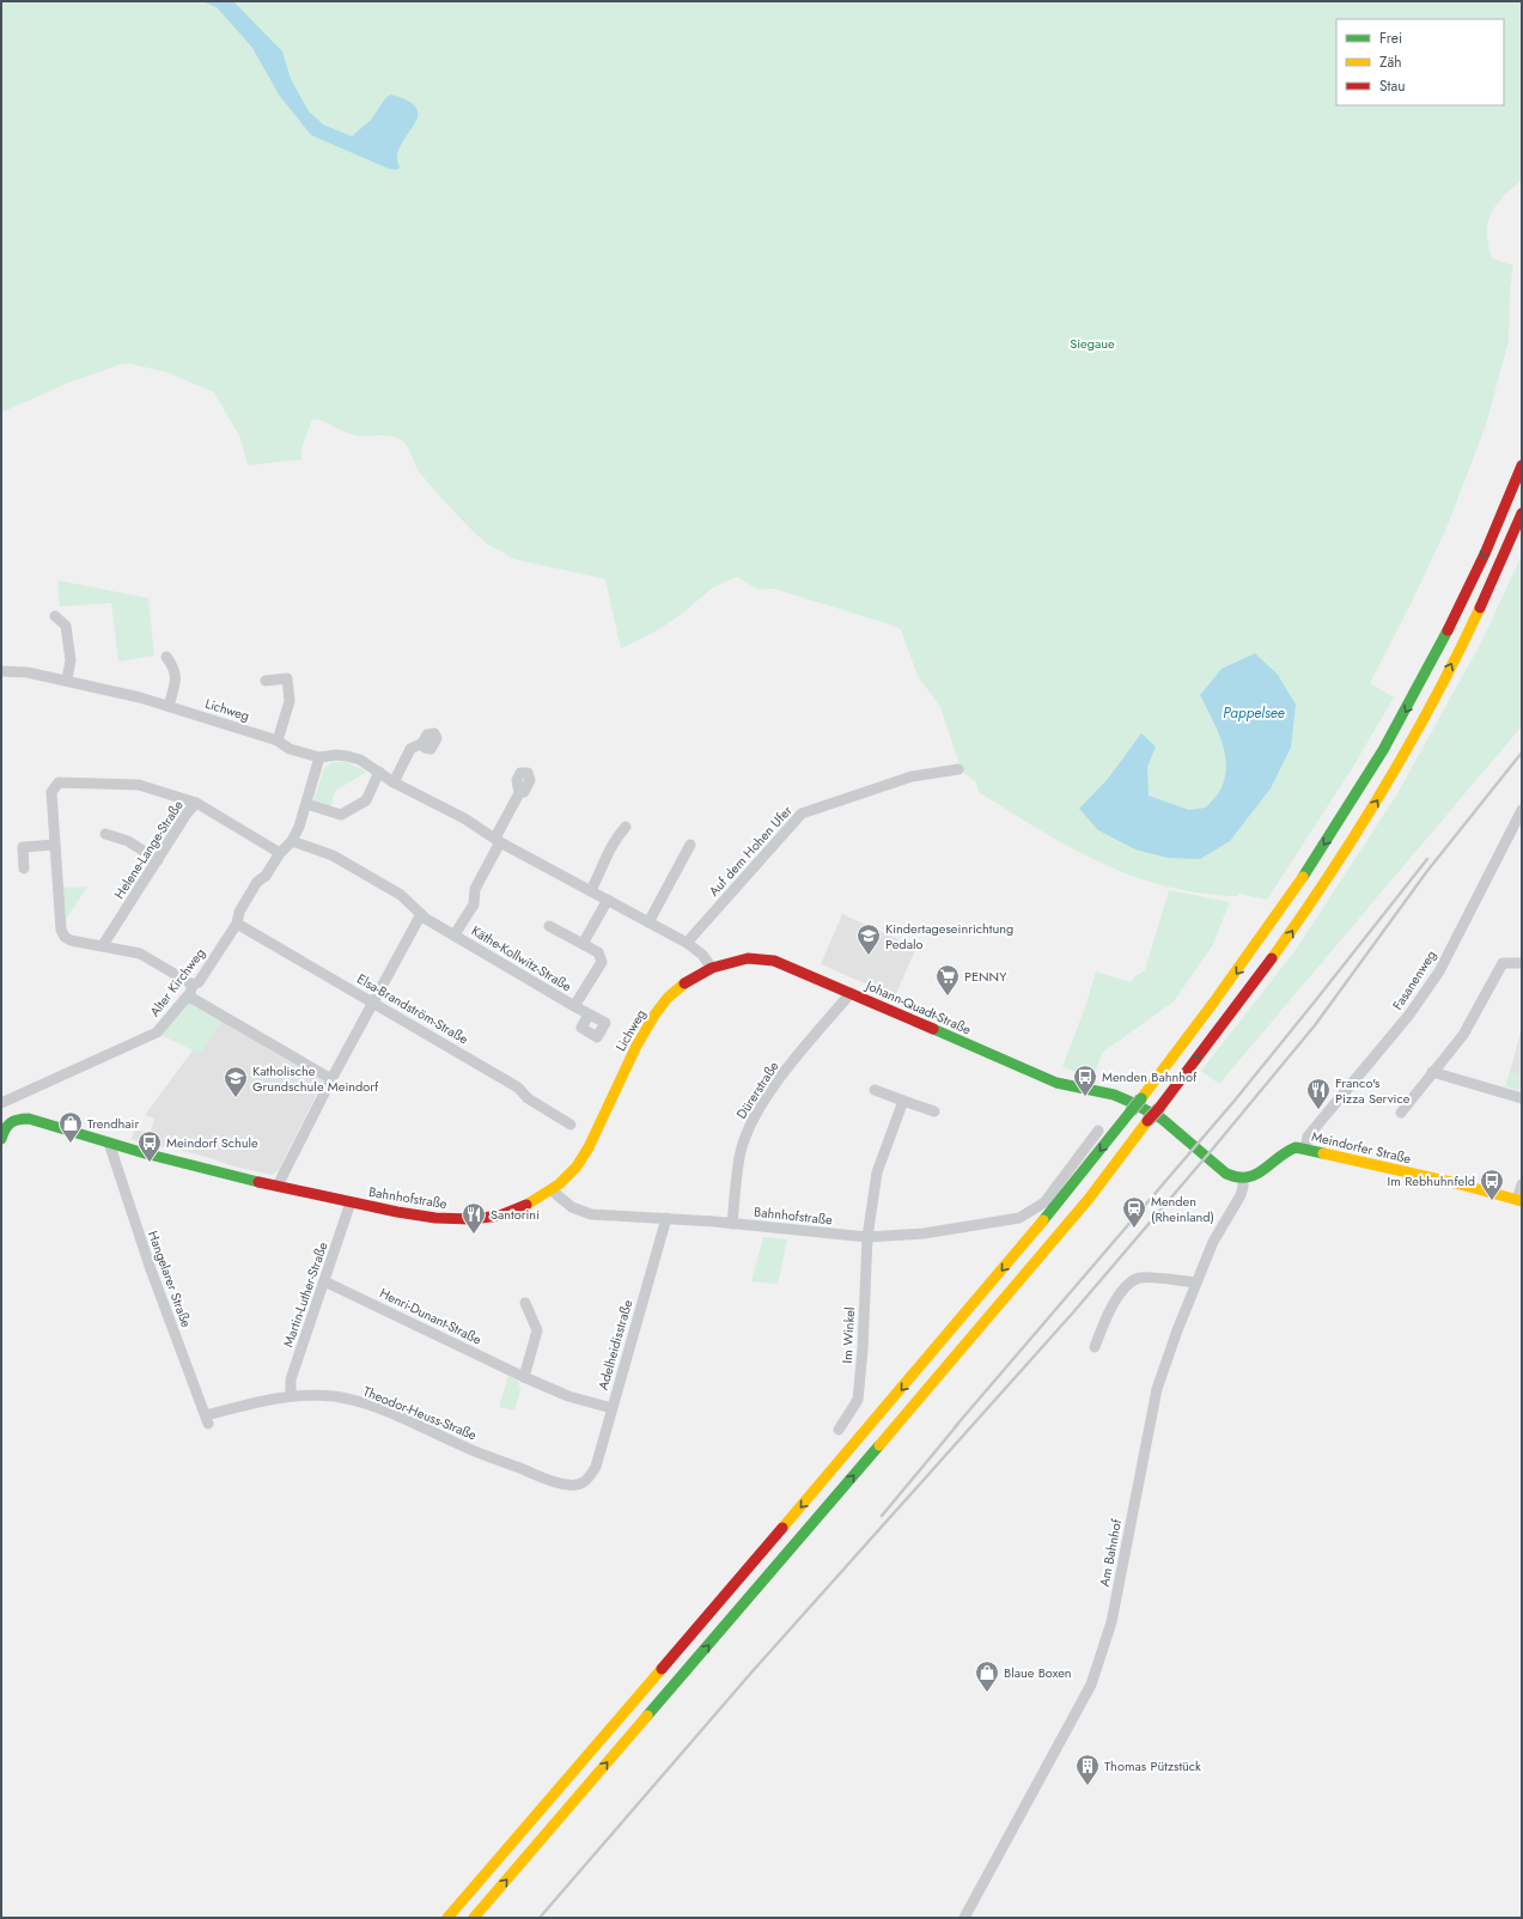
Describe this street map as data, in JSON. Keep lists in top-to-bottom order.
{
  "streets": {
    "main road": [
      "Lichweg",
      "Johann-Quadt-Straße",
      "Meindorfer Straße",
      "Bahnhofstraße"
    ],
    "street": [
      "Helene-Lange-Straße",
      "Auf dem Hohen Ufer",
      "Käthe-Kollwitz-Straße",
      "Fasanenweg",
      "Alter Kirchweg",
      "Elsa-Brandström-Straße",
      "Dürerstraße",
      "Hangelarer Straße",
      "Martin-Luther-Straße",
      "Henri-Dunant-Straße",
      "Im Winkel",
      "Adelheidisstraße",
      "Theodor-Heuss-Straße",
      "Am Bahnhof"
    ]
  },
  "crossings": [
    ["Lichweg", "Auf dem Hohen Ufer"],
    ["Lichweg", "Käthe-Kollwitz-Straße"],
    ["Lichweg", "Alter Kirchweg"],
    ["Lichweg", "Johann-Quadt-Straße"],
    ["Lichweg", "Bahnhofstraße"],
    ["Helene-Lange-Straße", "Alter Kirchweg"],
    ["Käthe-Kollwitz-Straße", "Alter Kirchweg"],
    ["Fasanenweg", "Meindorfer Straße"],
    ["Alter Kirchweg", "Elsa-Brandström-Straße"],
    ["Johann-Quadt-Straße", "Dürerstraße"],
    ["Johann-Quadt-Straße", "Meindorfer Straße"],
    ["Johann-Quadt-Straße", "Am Bahnhof"],
    ["Dürerstraße", "Bahnhofstraße"],
    ["Meindorfer Straße", "Am Bahnhof"],
    ["Bahnhofstraße", "Hangelarer Straße"],
    ["Bahnhofstraße", "Martin-Luther-Straße"],
    ["Bahnhofstraße", "Im Winkel"],
    ["Bahnhofstraße", "Adelheidisstraße"],
    ["Hangelarer Straße", "Theodor-Heuss-Straße"],
    ["Martin-Luther-Straße", "Henri-Dunant-Straße"],
    ["Martin-Luther-Straße", "Theodor-Heuss-Straße"],
    ["Henri-Dunant-Straße", "Adelheidisstraße"],
    ["Adelheidisstraße", "Theodor-Heuss-Straße"]
  ],
  "water": ["Pappelsee"],
  "parks": ["Siegaue"],
  "places": {
    "school or university": ["Kindertageseinrichtung Pedalo", "Katholische Grundschule Meindorf"],
    "supermarket": ["PENNY"],
    "bus stop": ["Menden Bahnhof", "Meindorf Schule", "Im Rebhuhnfeld"],
    "restaurant": ["Franco's Pizza Service", "Santorini"],
    "shop": ["Trendhair", "Blaue Boxen"],
    "station": ["Menden (Rheinland)"],
    "building": ["Thomas Pützstück"]
  },
  "legend": ["Frei", "Zäh", "Stau"]
}
